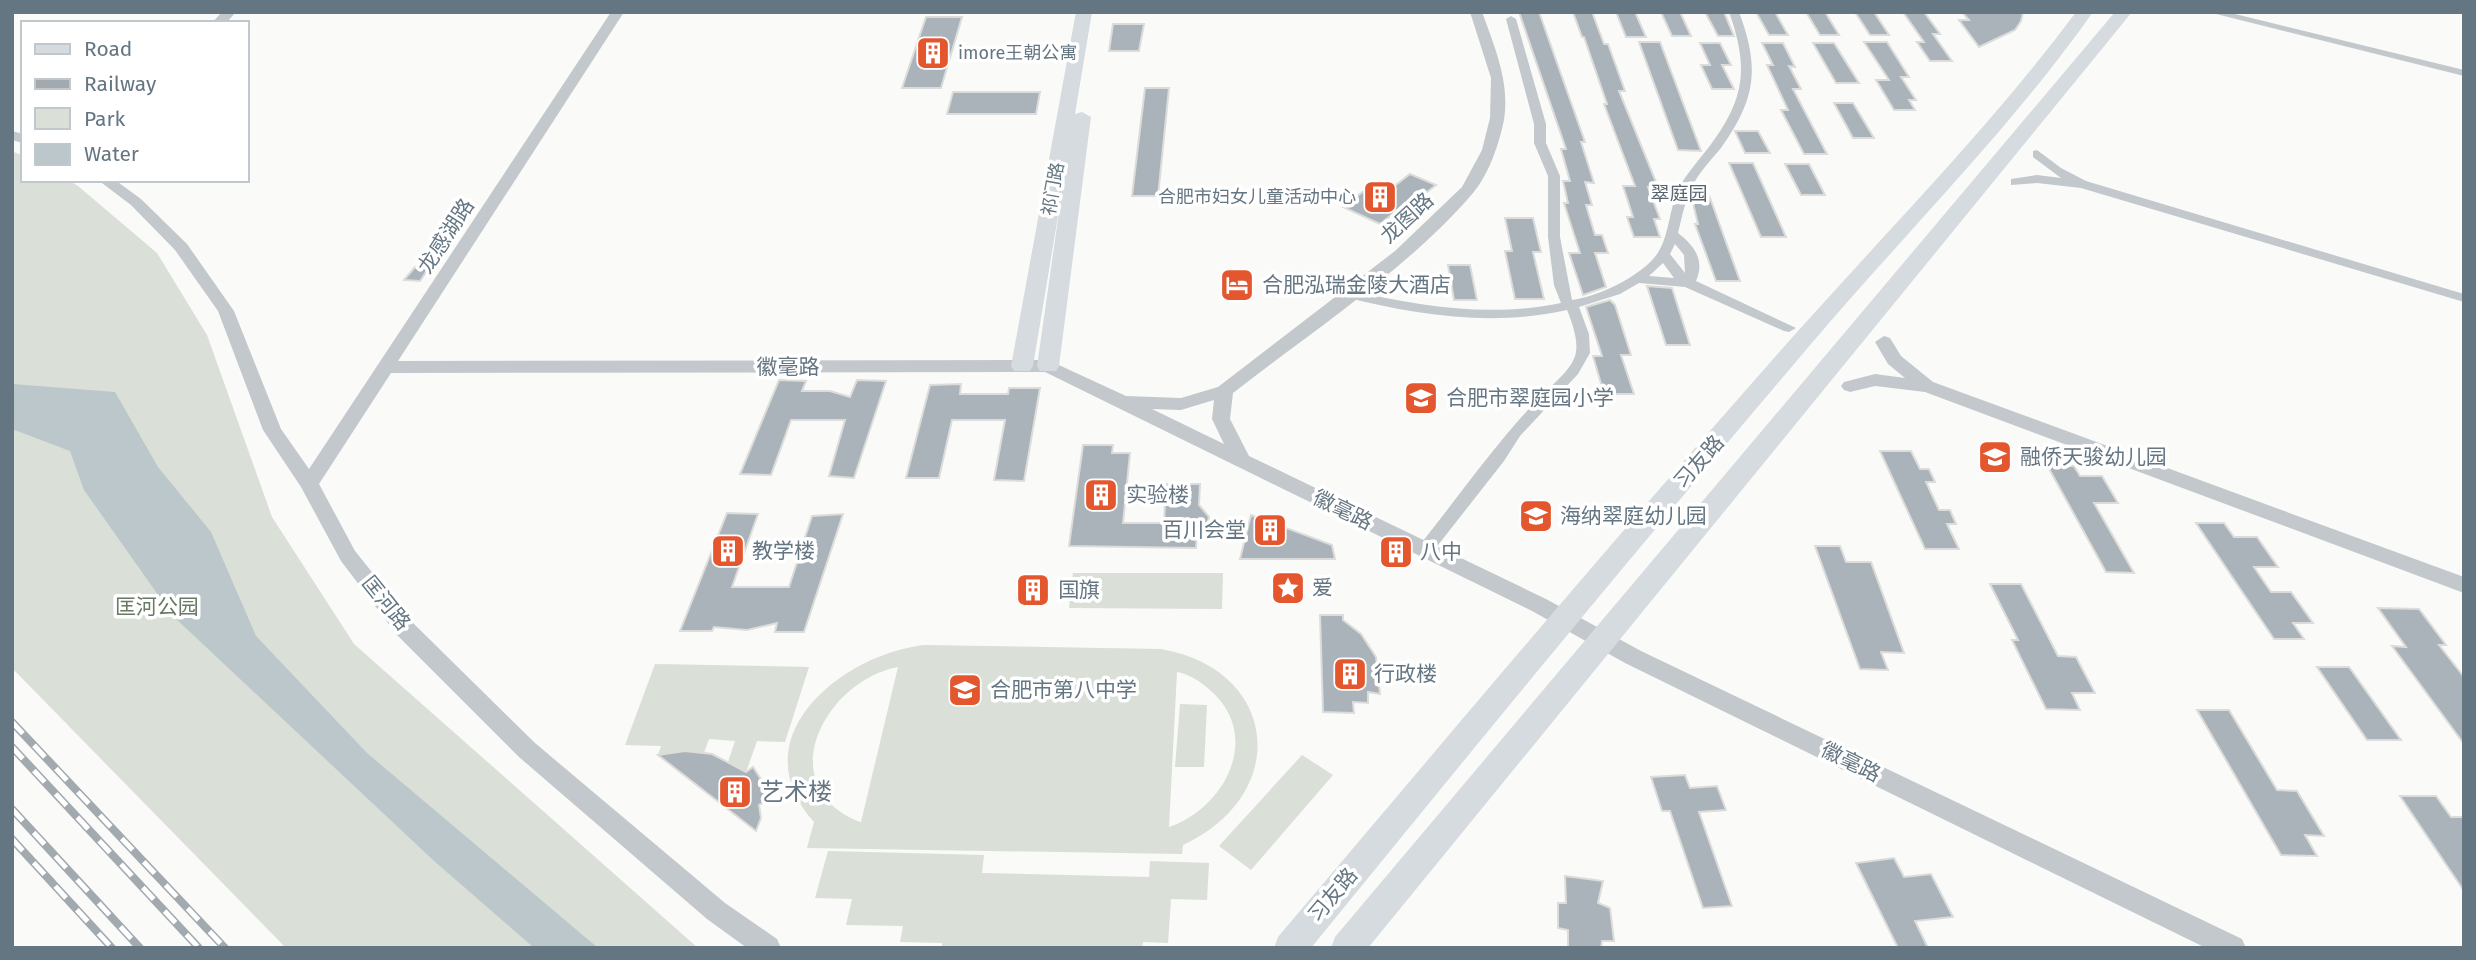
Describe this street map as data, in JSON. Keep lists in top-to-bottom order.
{
  "streets": {
    "main road": ["祁门路", "习友路"],
    "street": [
      "龙图路",
      "龙感湖路",
      "徽毫路",
      "匡河路"
    ]
  },
  "crossings": [
    ["祁门路", "徽毫路"],
    ["龙感湖路", "徽毫路"],
    ["龙感湖路", "匡河路"],
    ["徽毫路", "习友路"]
  ],
  "districts": ["翠庭园"],
  "parks": ["匡河公园"],
  "places": {
    "building": [
      "imore王朝公寓",
      "合肥市妇女儿童活动中心",
      "实验楼",
      "百川会堂",
      "教学楼",
      "八中",
      "国旗",
      "行政楼",
      "艺术楼"
    ],
    "hotel": ["合肥泓瑞金陵大酒店"],
    "school or university": [
      "合肥市翠庭园小学",
      "融侨天骏幼儿园",
      "海纳翠庭幼儿园",
      "合肥市第八中学"
    ],
    "place": ["爱"]
  },
  "legend": [
    "Road",
    "Railway",
    "Park",
    "Water"
  ]
}
